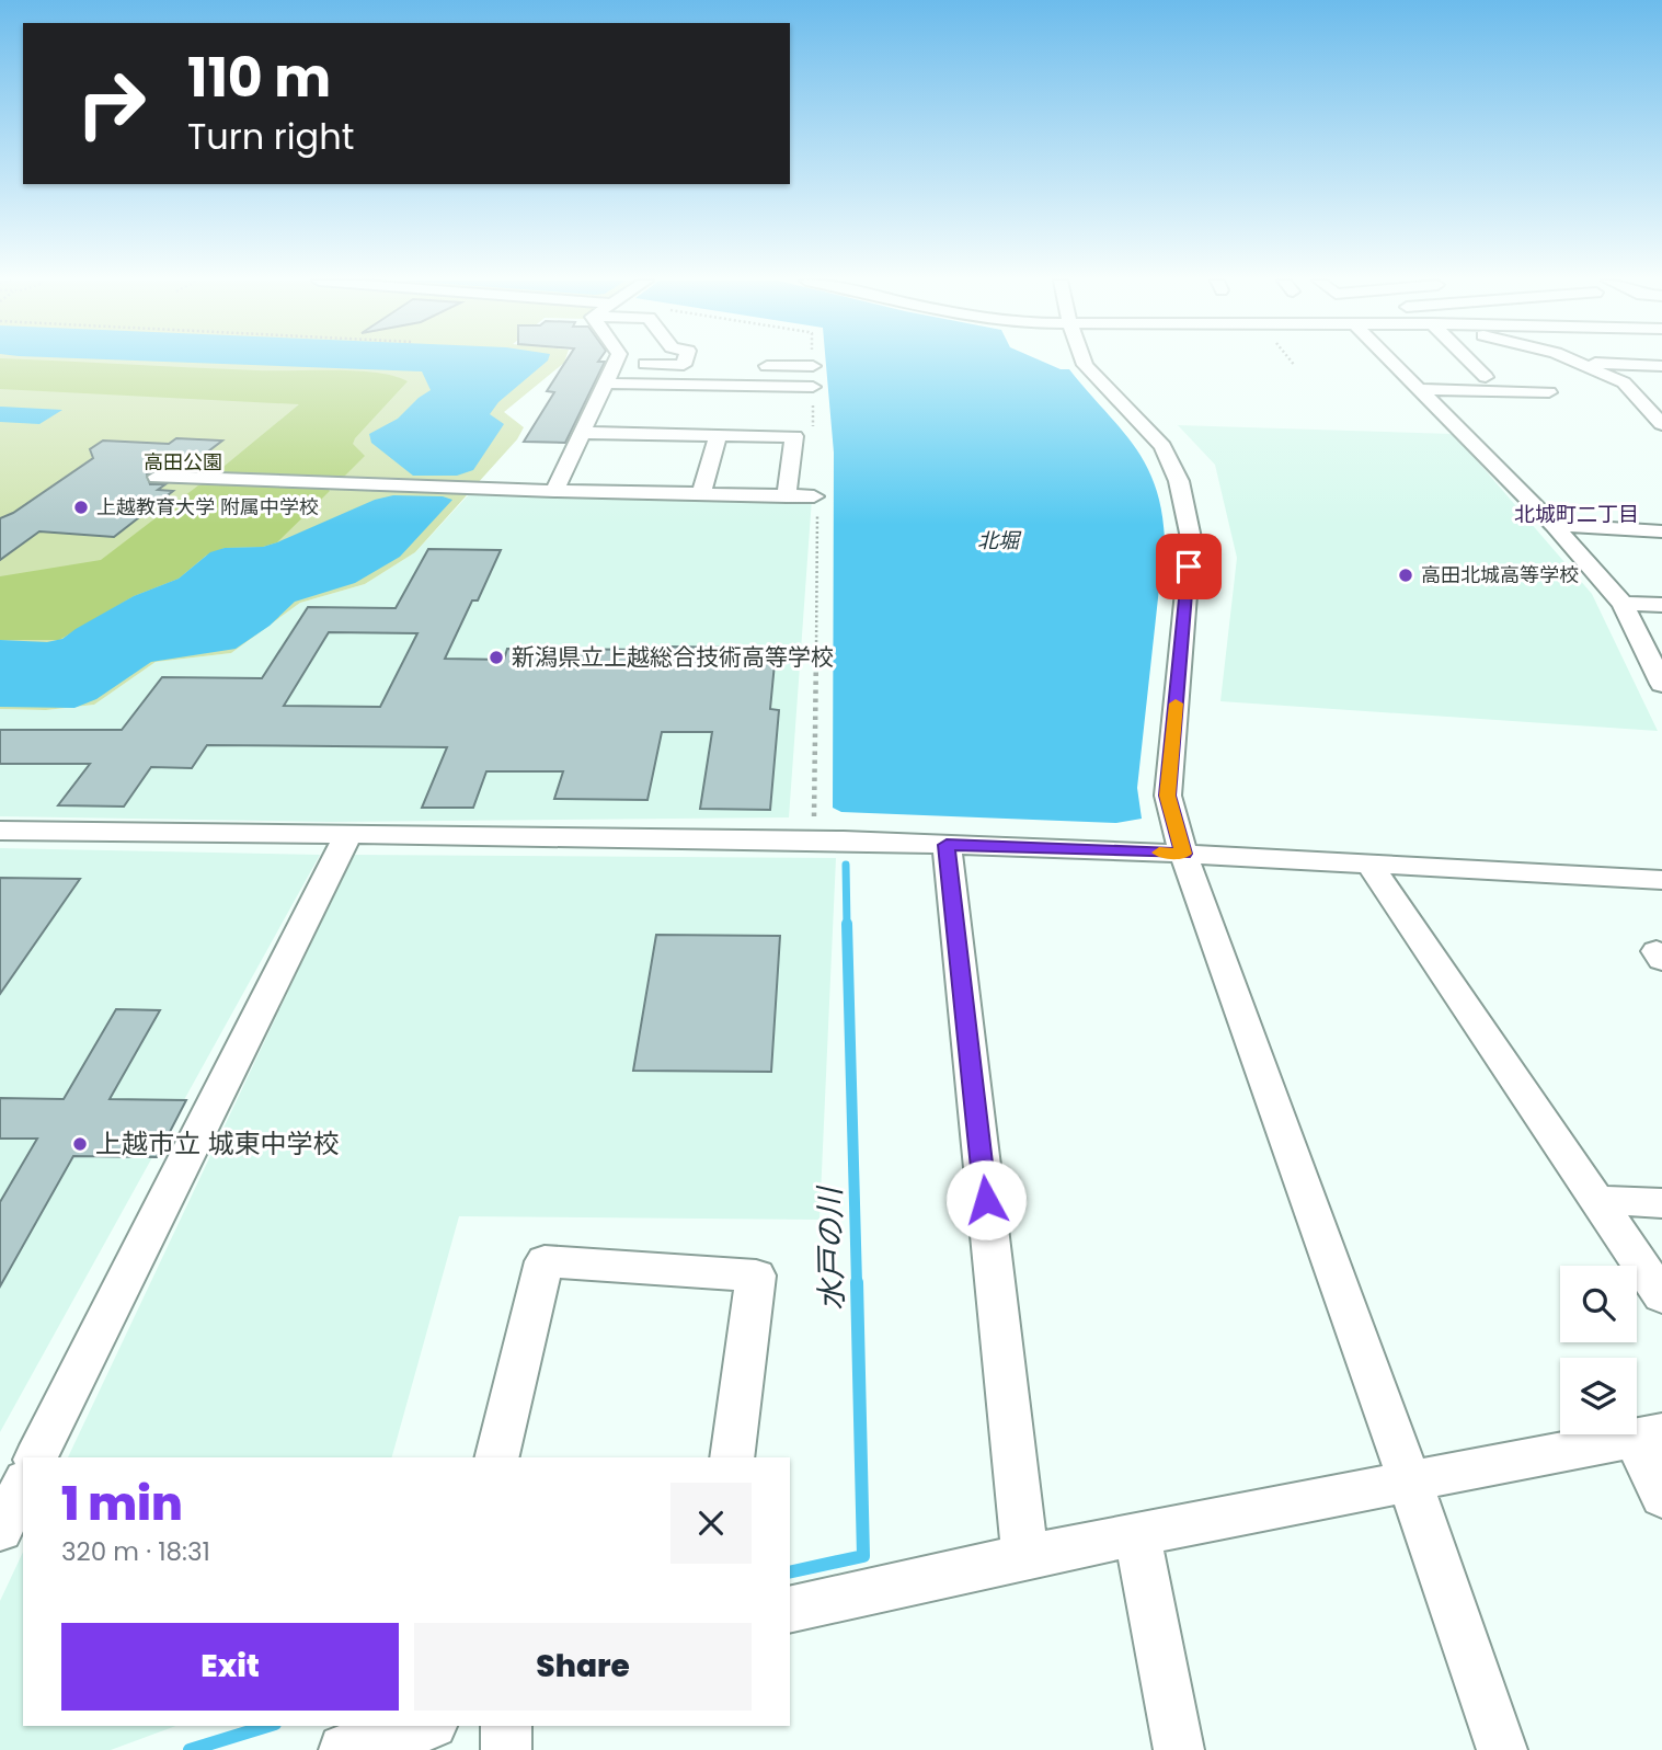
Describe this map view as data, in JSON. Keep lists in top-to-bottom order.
{
  "districts": ["北城町二丁目"],
  "water": ["北堀", "水戸の川"],
  "parks": ["高田公園"],
  "places": [
    "上越教育大学 附属中学校",
    "高田北城高等学校",
    "新潟県立上越総合技術高等学校",
    "上越市立 城東中学校"
  ],
  "page": {
    "turn": ["110 m", "Turn right"],
    "heading": ["1 min", "320 m · 18:31"],
    "buttons": ["Exit", "Share"]
  }
}
